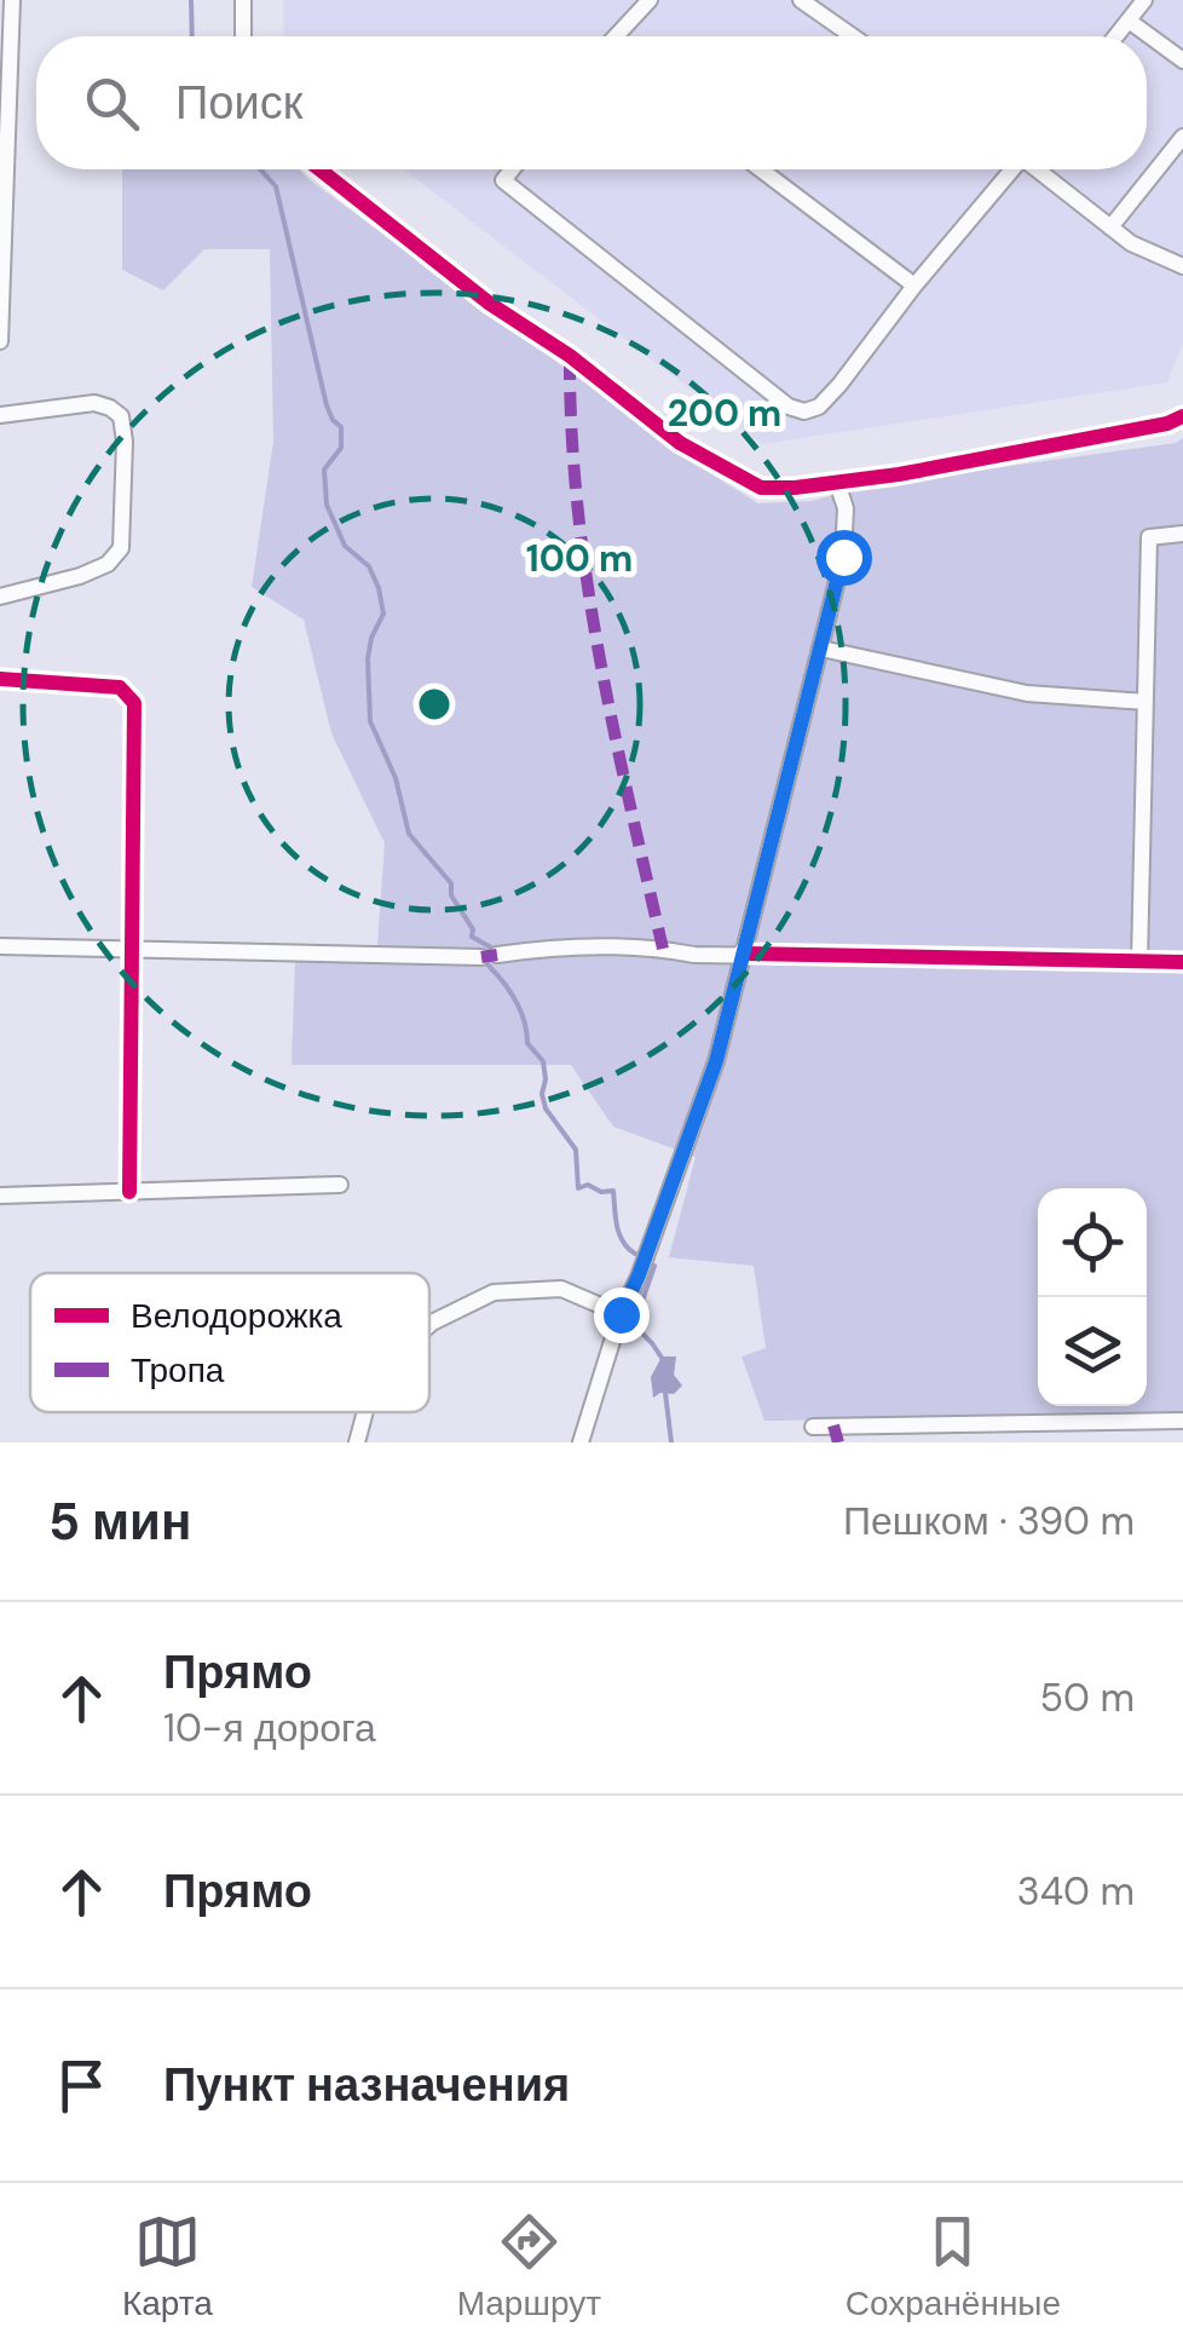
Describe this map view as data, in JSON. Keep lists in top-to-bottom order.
{
  "legend": ["Велодорожка", "Тропа"],
  "page": {
    "search": "Поиск",
    "heading": ["5 мин", "Пешком · 390 m"],
    "list": [
      ["Прямо", "10-я дорога", "50 m"],
      ["Прямо", "340 m"],
      "Пункт назначения"
    ],
    "nav": ["Карта", "Маршрут", "Сохранённые"]
  },
  "rings": ["200 m", "100 m"]
}
